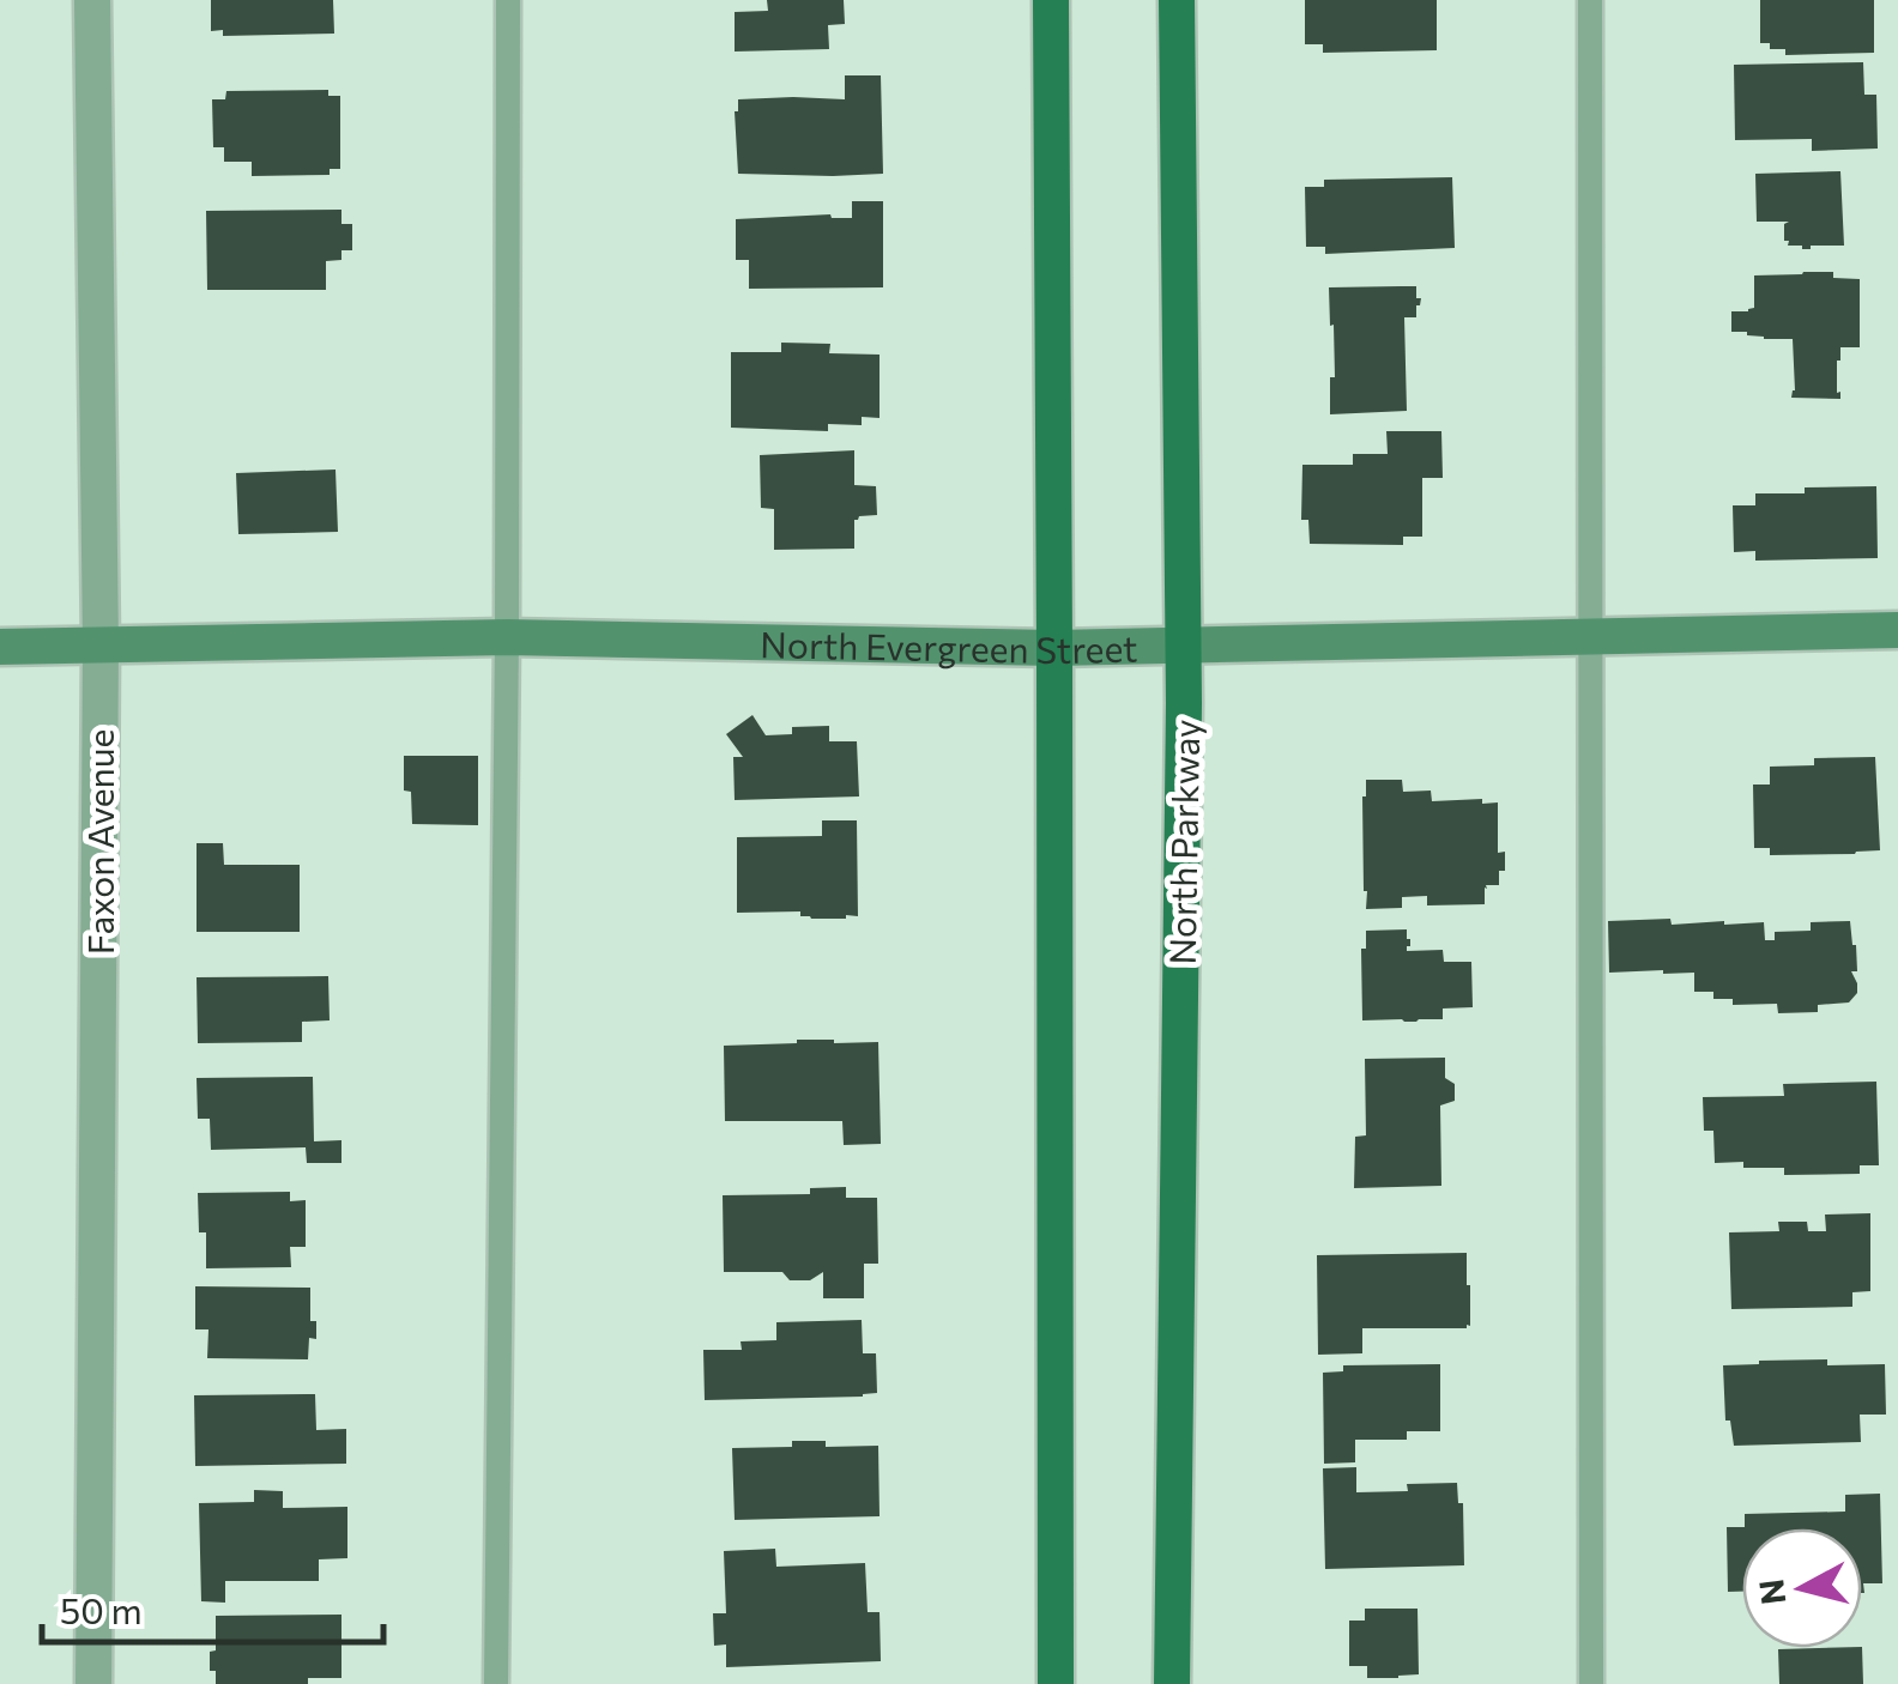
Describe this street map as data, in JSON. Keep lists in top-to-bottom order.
{
  "streets": {
    "main road": ["North Parkway"],
    "street": ["North Evergreen Street", "Faxon Avenue"]
  },
  "crossings": [
    ["North Evergreen Street", "Faxon Avenue"],
    ["North Evergreen Street", "North Parkway"]
  ],
  "scale_bar": "50 m",
  "north": "left"
}
